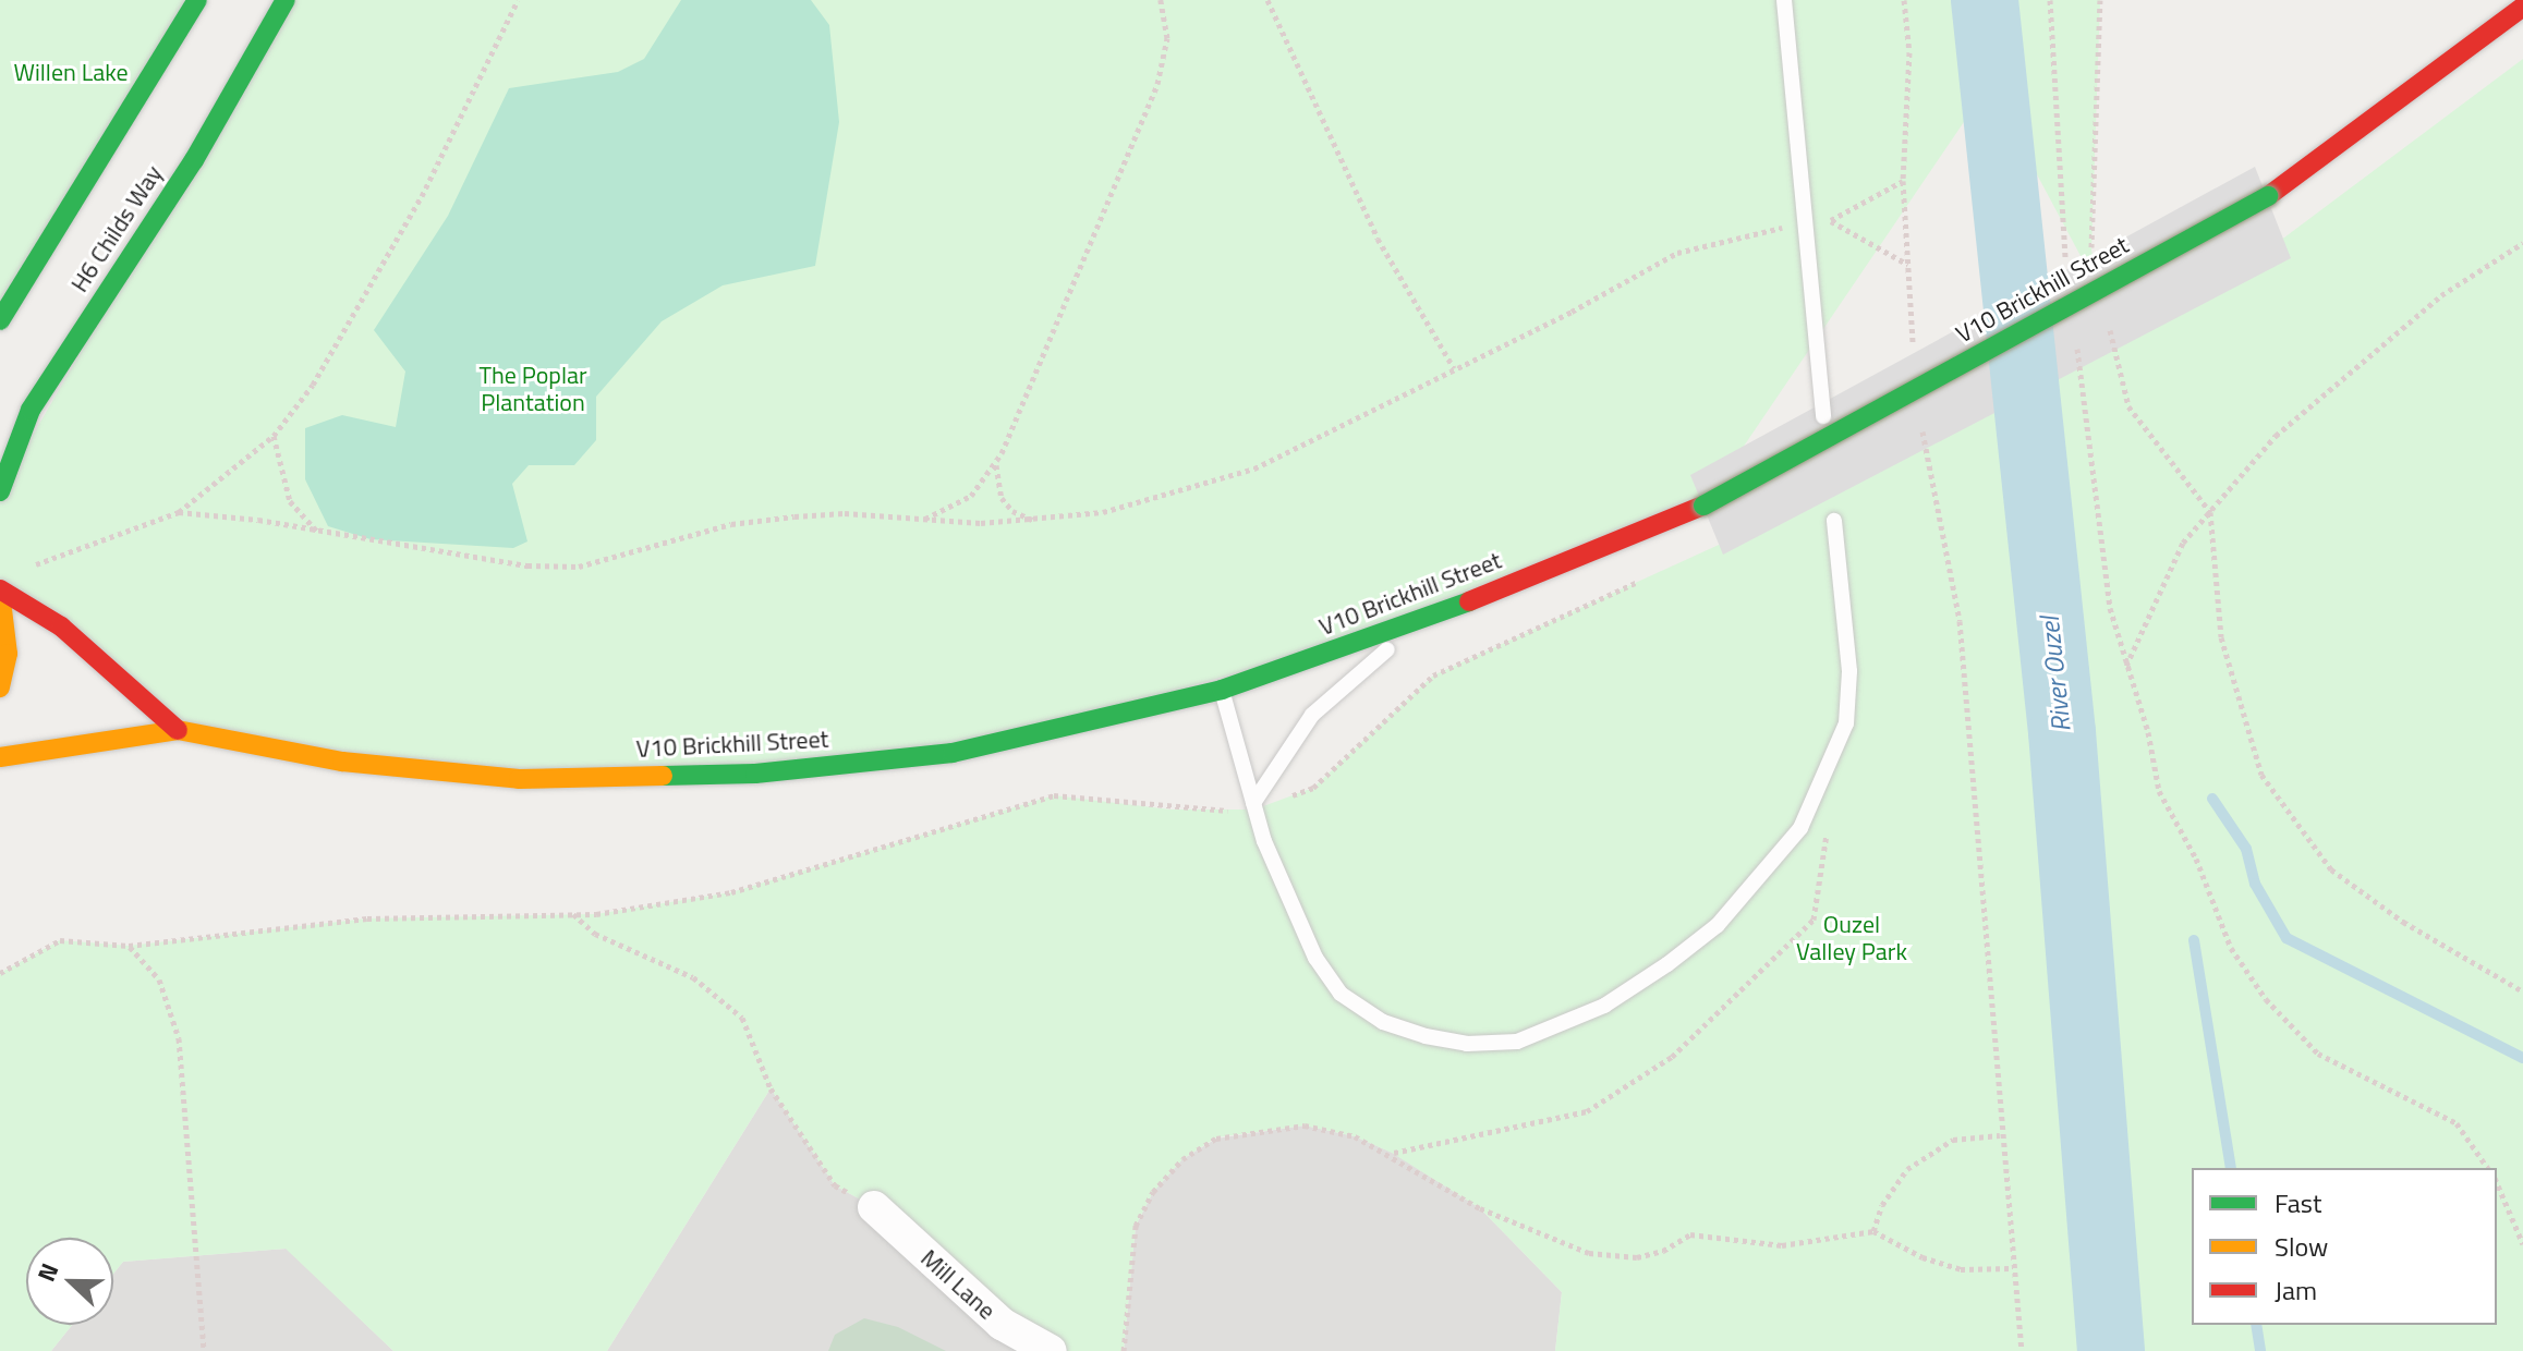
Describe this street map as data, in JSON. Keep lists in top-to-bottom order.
{
  "streets": {
    "street": ["H6 Childs Way", "V10 Brickhill Street", "Mill Lane"]
  },
  "water": ["River Ouzel"],
  "parks": ["Willen Lake", "The Poplar Plantation", "Ouzel Valley Park"],
  "legend": ["Fast", "Slow", "Jam"],
  "north": "left"
}
